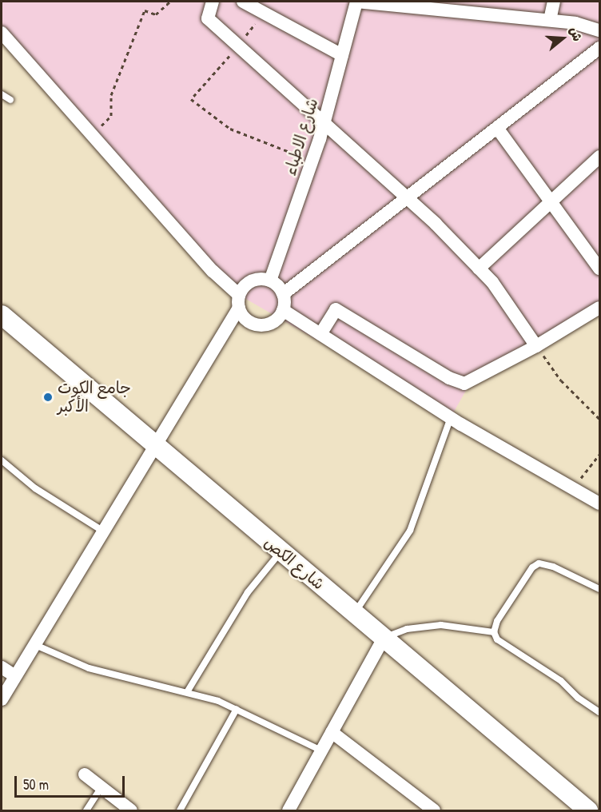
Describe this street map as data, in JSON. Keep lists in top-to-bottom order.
{
  "streets": {
    "street": ["شارع الاطباء", "شارع الكص"]
  },
  "places": ["جامع الكوت الأكبر"],
  "scale_bar": "50 m",
  "north": "right"
}
